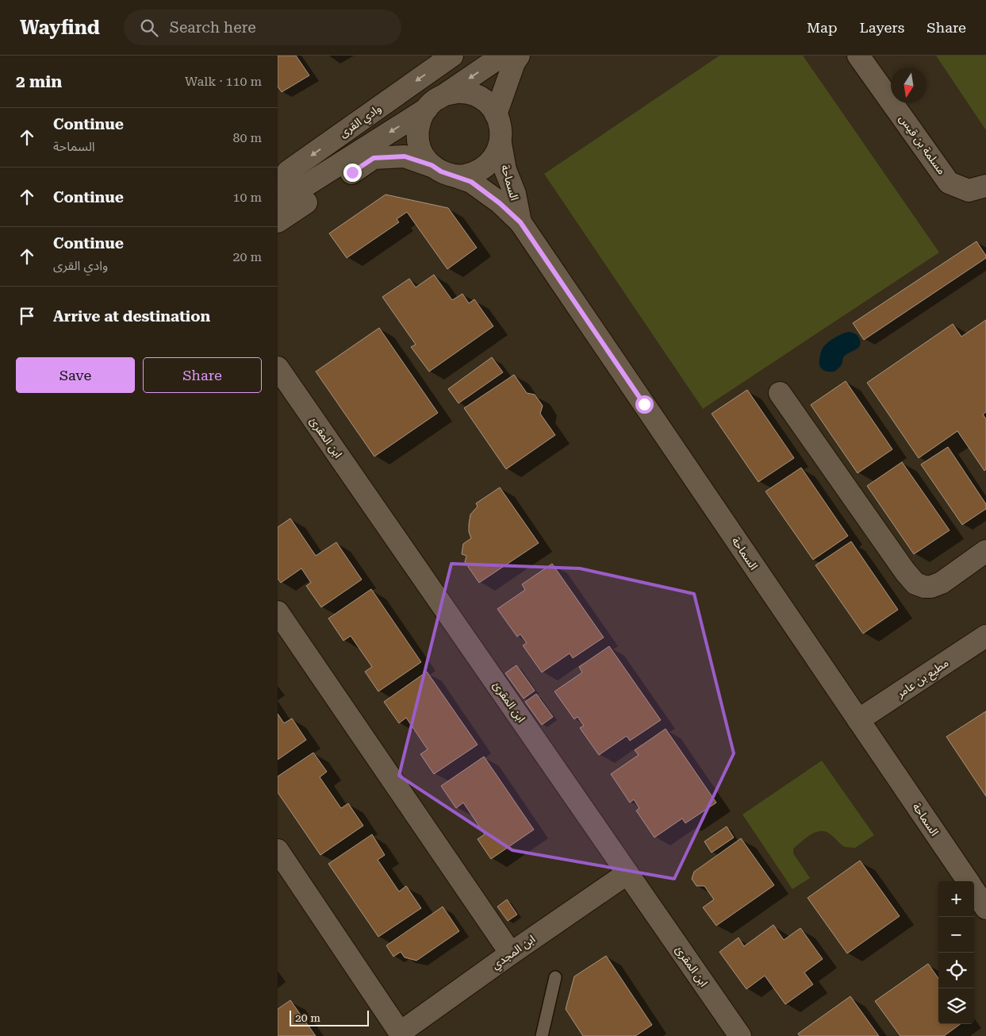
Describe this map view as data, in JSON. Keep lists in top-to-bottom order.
{
  "streets": {
    "street": [
      "وادي القرى",
      "مسلمة بن قيس",
      "السماحة",
      "ابن المقرئ",
      "مطيع بن عامر",
      "ابن المجدي"
    ]
  },
  "crossings": [
    ["السماحة", "مطيع بن عامر"],
    ["ابن المقرئ", "ابن المجدي"]
  ],
  "scale_bar": "20 m",
  "north": "bottom",
  "page": {
    "header": "Wayfind",
    "search": "Search here",
    "nav": ["Map", "Layers", "Share"],
    "heading": ["2 min", "Walk · 110 m"],
    "list": [
      ["Continue", "السماحة", "80 m"],
      ["Continue", "10 m"],
      ["Continue", "وادي القرى", "20 m"],
      "Arrive at destination"
    ],
    "buttons": ["Save", "Share"],
    "map_buttons": ["+", "−"],
    "scale": "20 m"
  }
}
